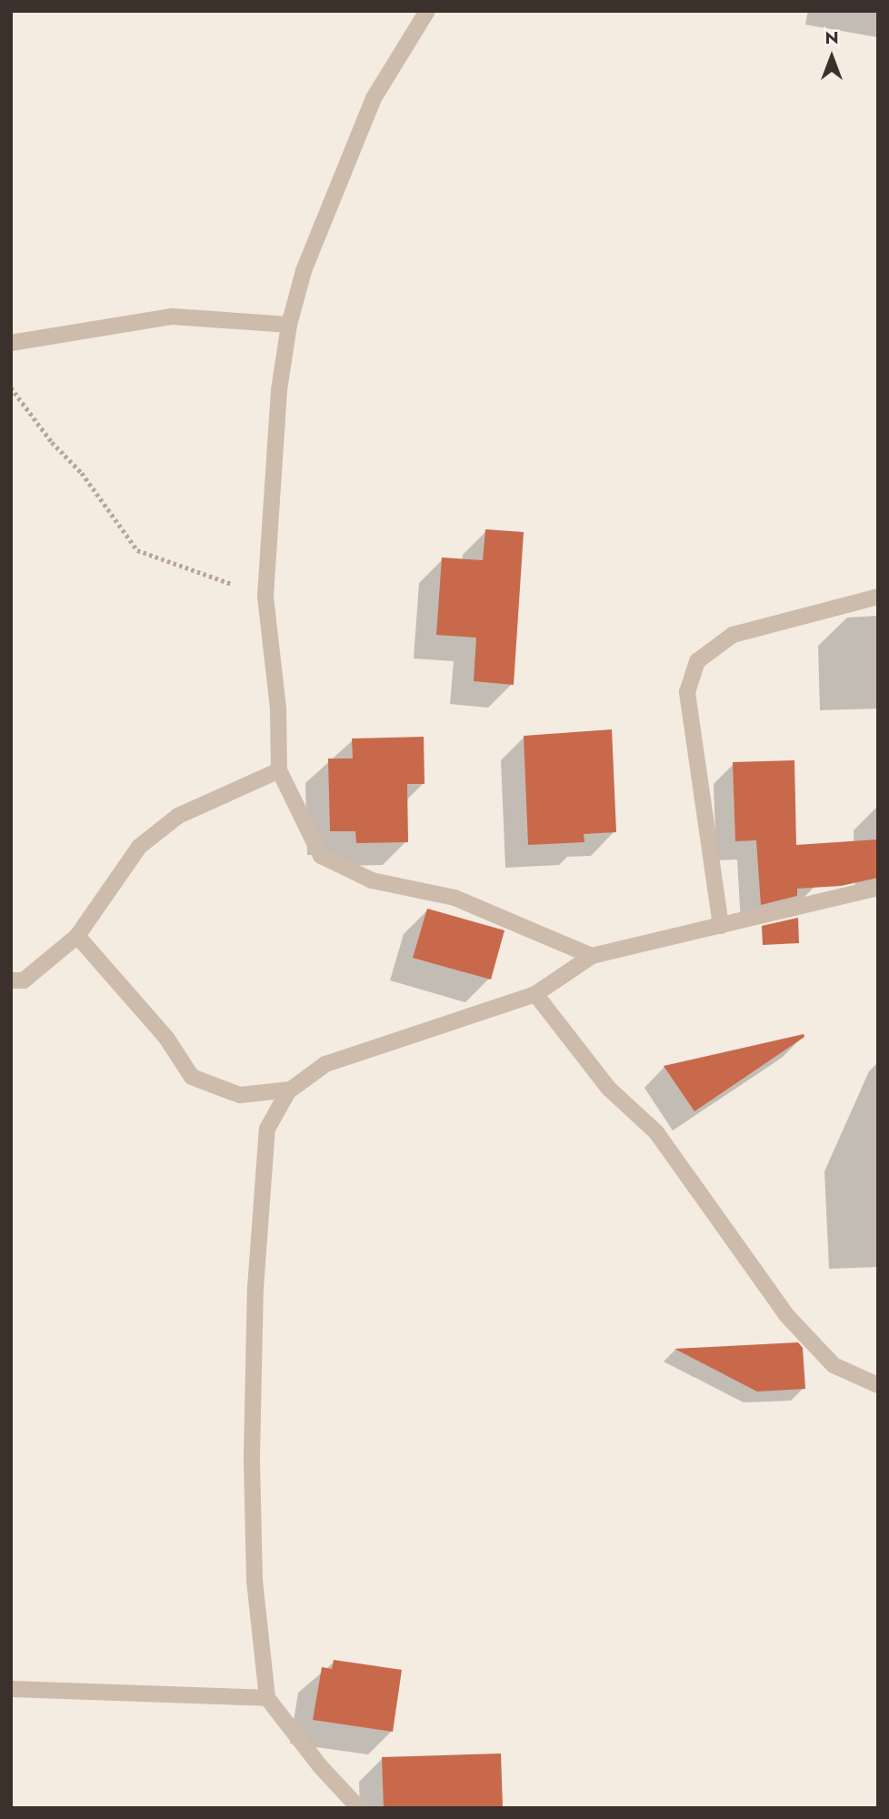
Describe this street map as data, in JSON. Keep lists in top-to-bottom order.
{
  "north": "top"
}
